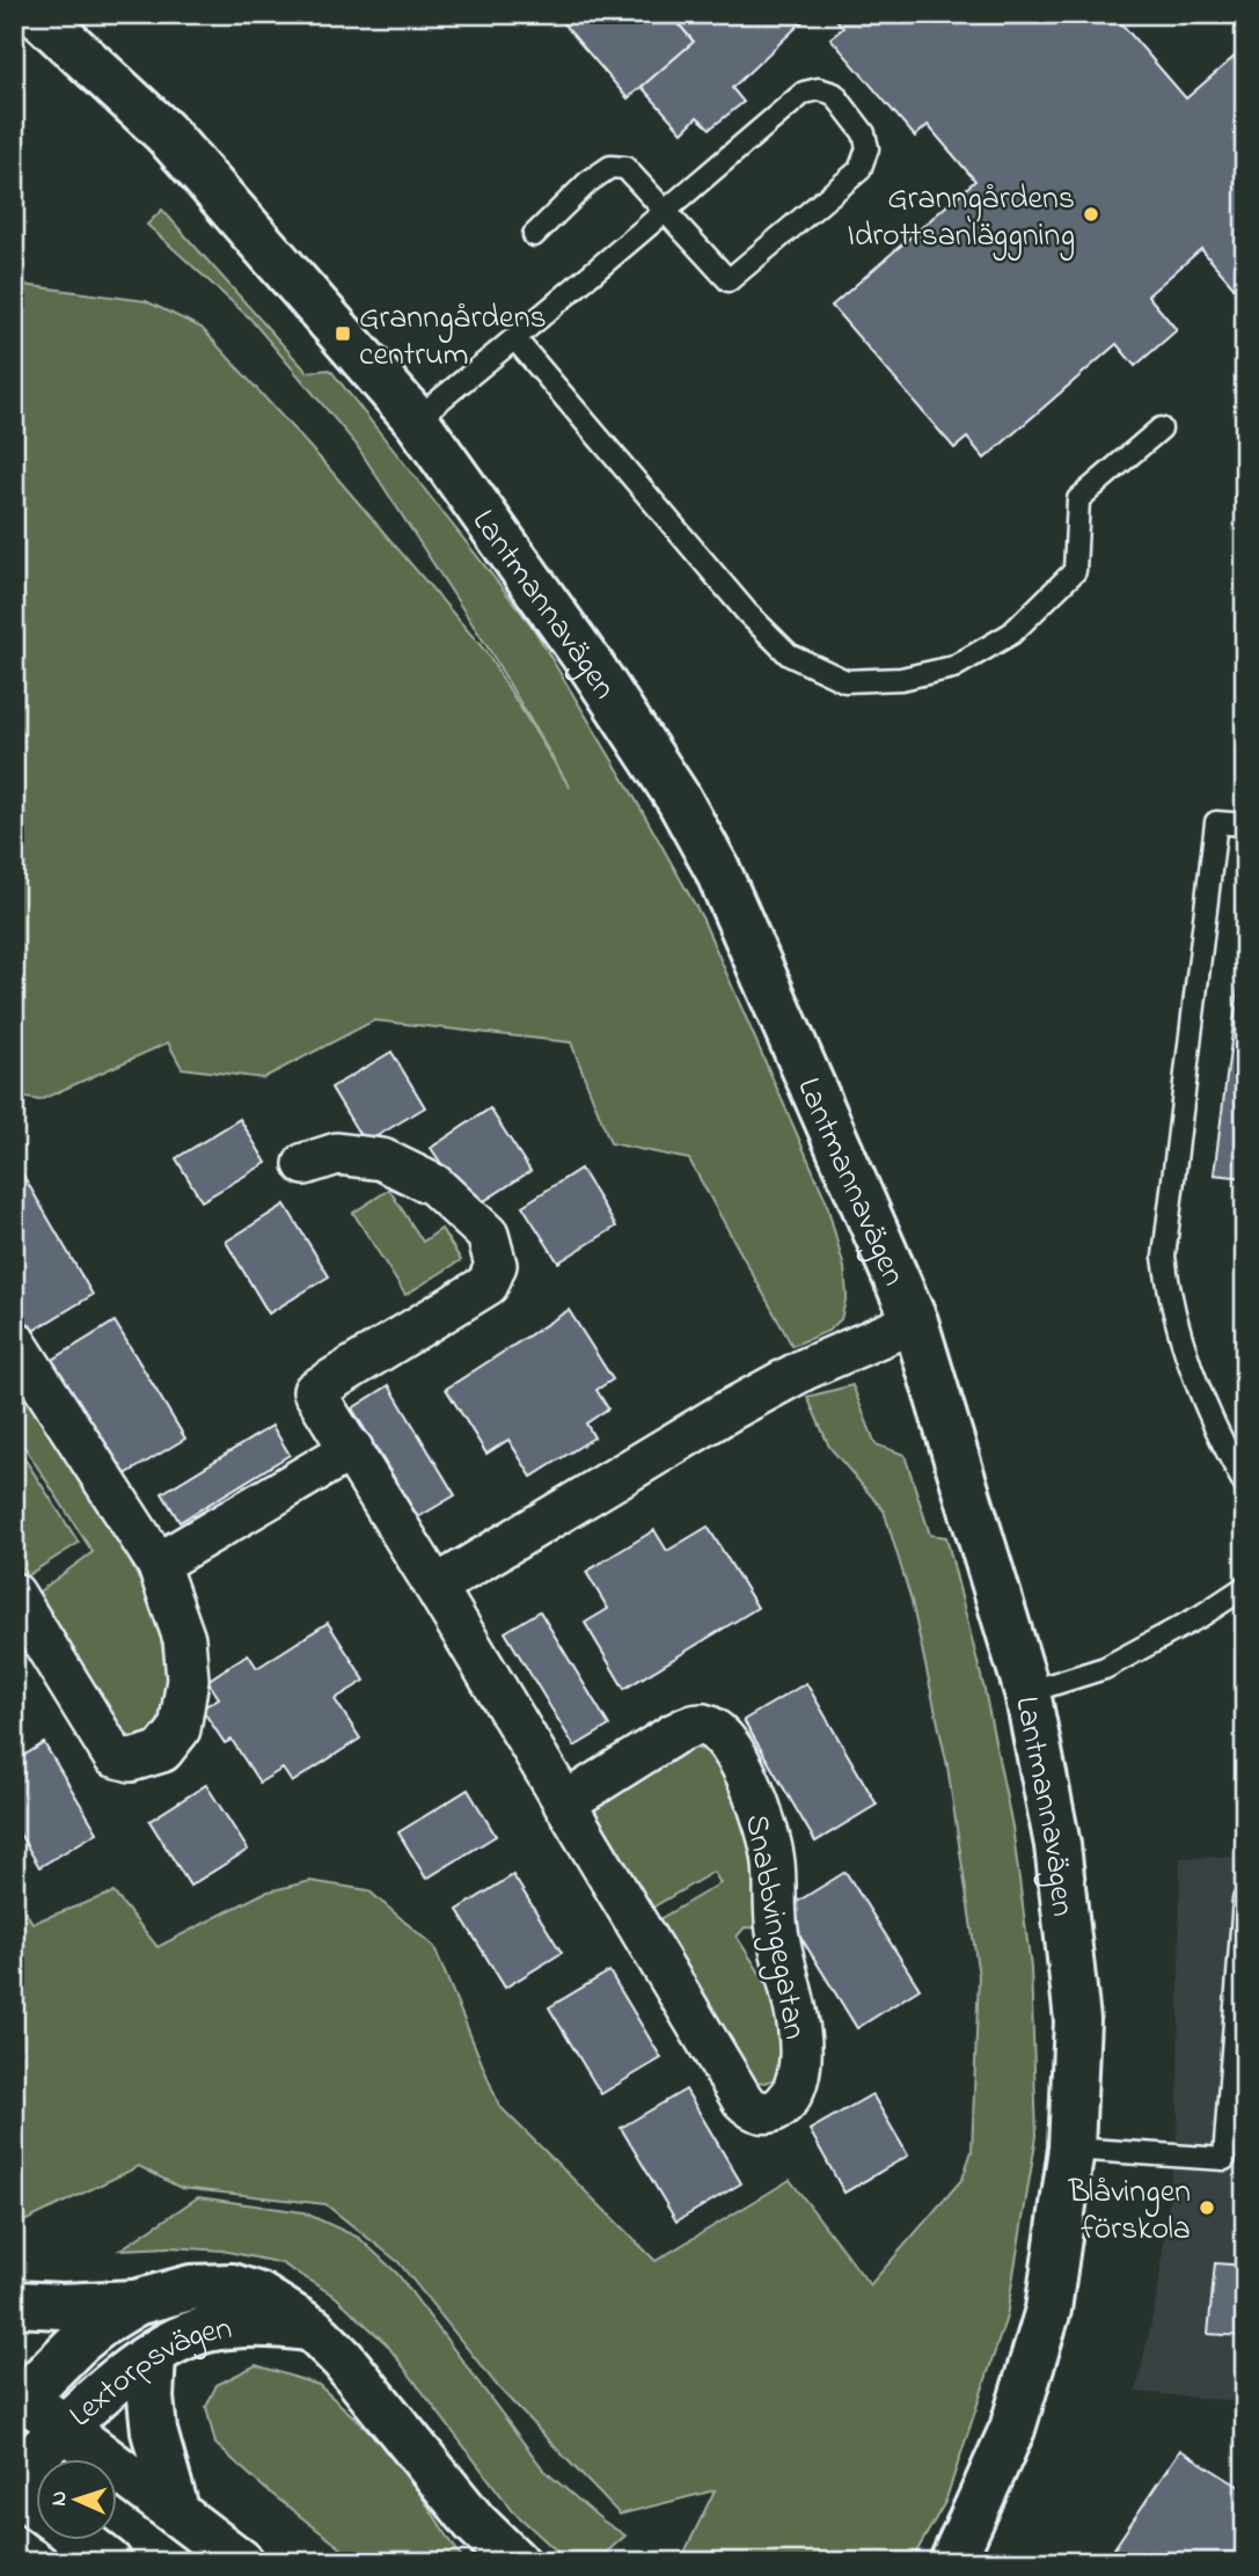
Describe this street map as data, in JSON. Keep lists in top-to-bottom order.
{
  "streets": {
    "main road": ["Lantmannavägen", "Lextorpsvägen"],
    "street": ["Snabbvingegatan"]
  },
  "places": {
    "other": ["Granngårdens Idrottsanläggning", "Blåvingen förskola"],
    "transit": ["Granngårdens centrum"]
  },
  "north": "left"
}
